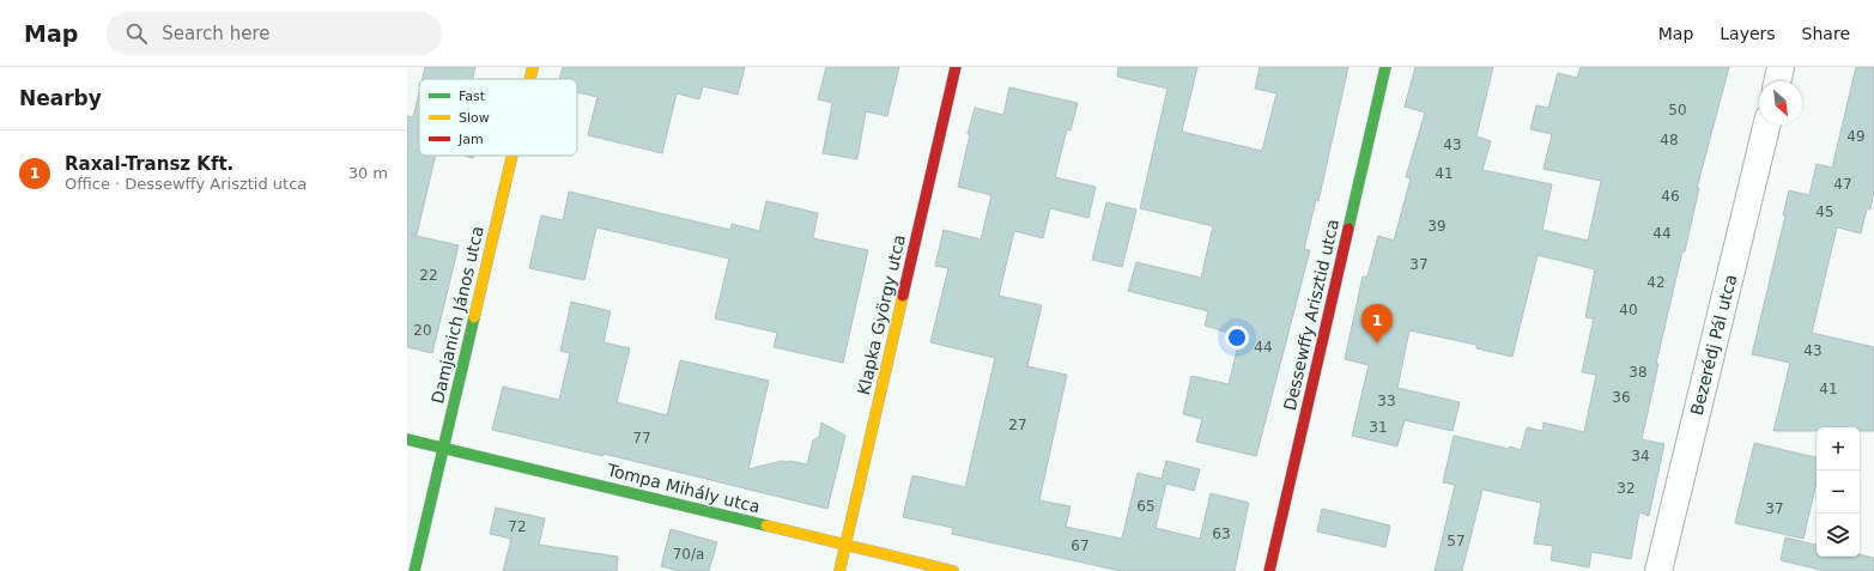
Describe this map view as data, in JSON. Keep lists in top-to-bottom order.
{
  "streets": {
    "street": [
      "Damjanich János utca",
      "Klapka György utca",
      "Dessewffy Arisztid utca",
      "Bezerédj Pál utca",
      "Tompa Mihály utca"
    ]
  },
  "crossings": [
    ["Damjanich János utca", "Tompa Mihály utca"],
    ["Klapka György utca", "Tompa Mihály utca"]
  ],
  "house_numbers": [
    "50",
    "49",
    "48",
    "43",
    "41",
    "47",
    "46",
    "45",
    "39",
    "44",
    "37",
    "22",
    "42",
    "40",
    "20",
    "44",
    "43",
    "38",
    "41",
    "36",
    "33",
    "27",
    "31",
    "77",
    "34",
    "32",
    "65",
    "37",
    "72",
    "63",
    "57",
    "67",
    "70/a"
  ],
  "legend": ["Fast", "Slow", "Jam"],
  "north": "bottom right",
  "page": {
    "header": "Map",
    "search": "Search here",
    "nav": ["Map", "Layers", "Share"],
    "heading": "Nearby",
    "list": [
      {
        "mark": "1",
        "name": "Raxal-Transz Kft.",
        "note": "Office · Dessewffy Arisztid utca",
        "value": "30 m"
      }
    ],
    "pins": "1",
    "map_buttons": ["+", "−"]
  }
}
